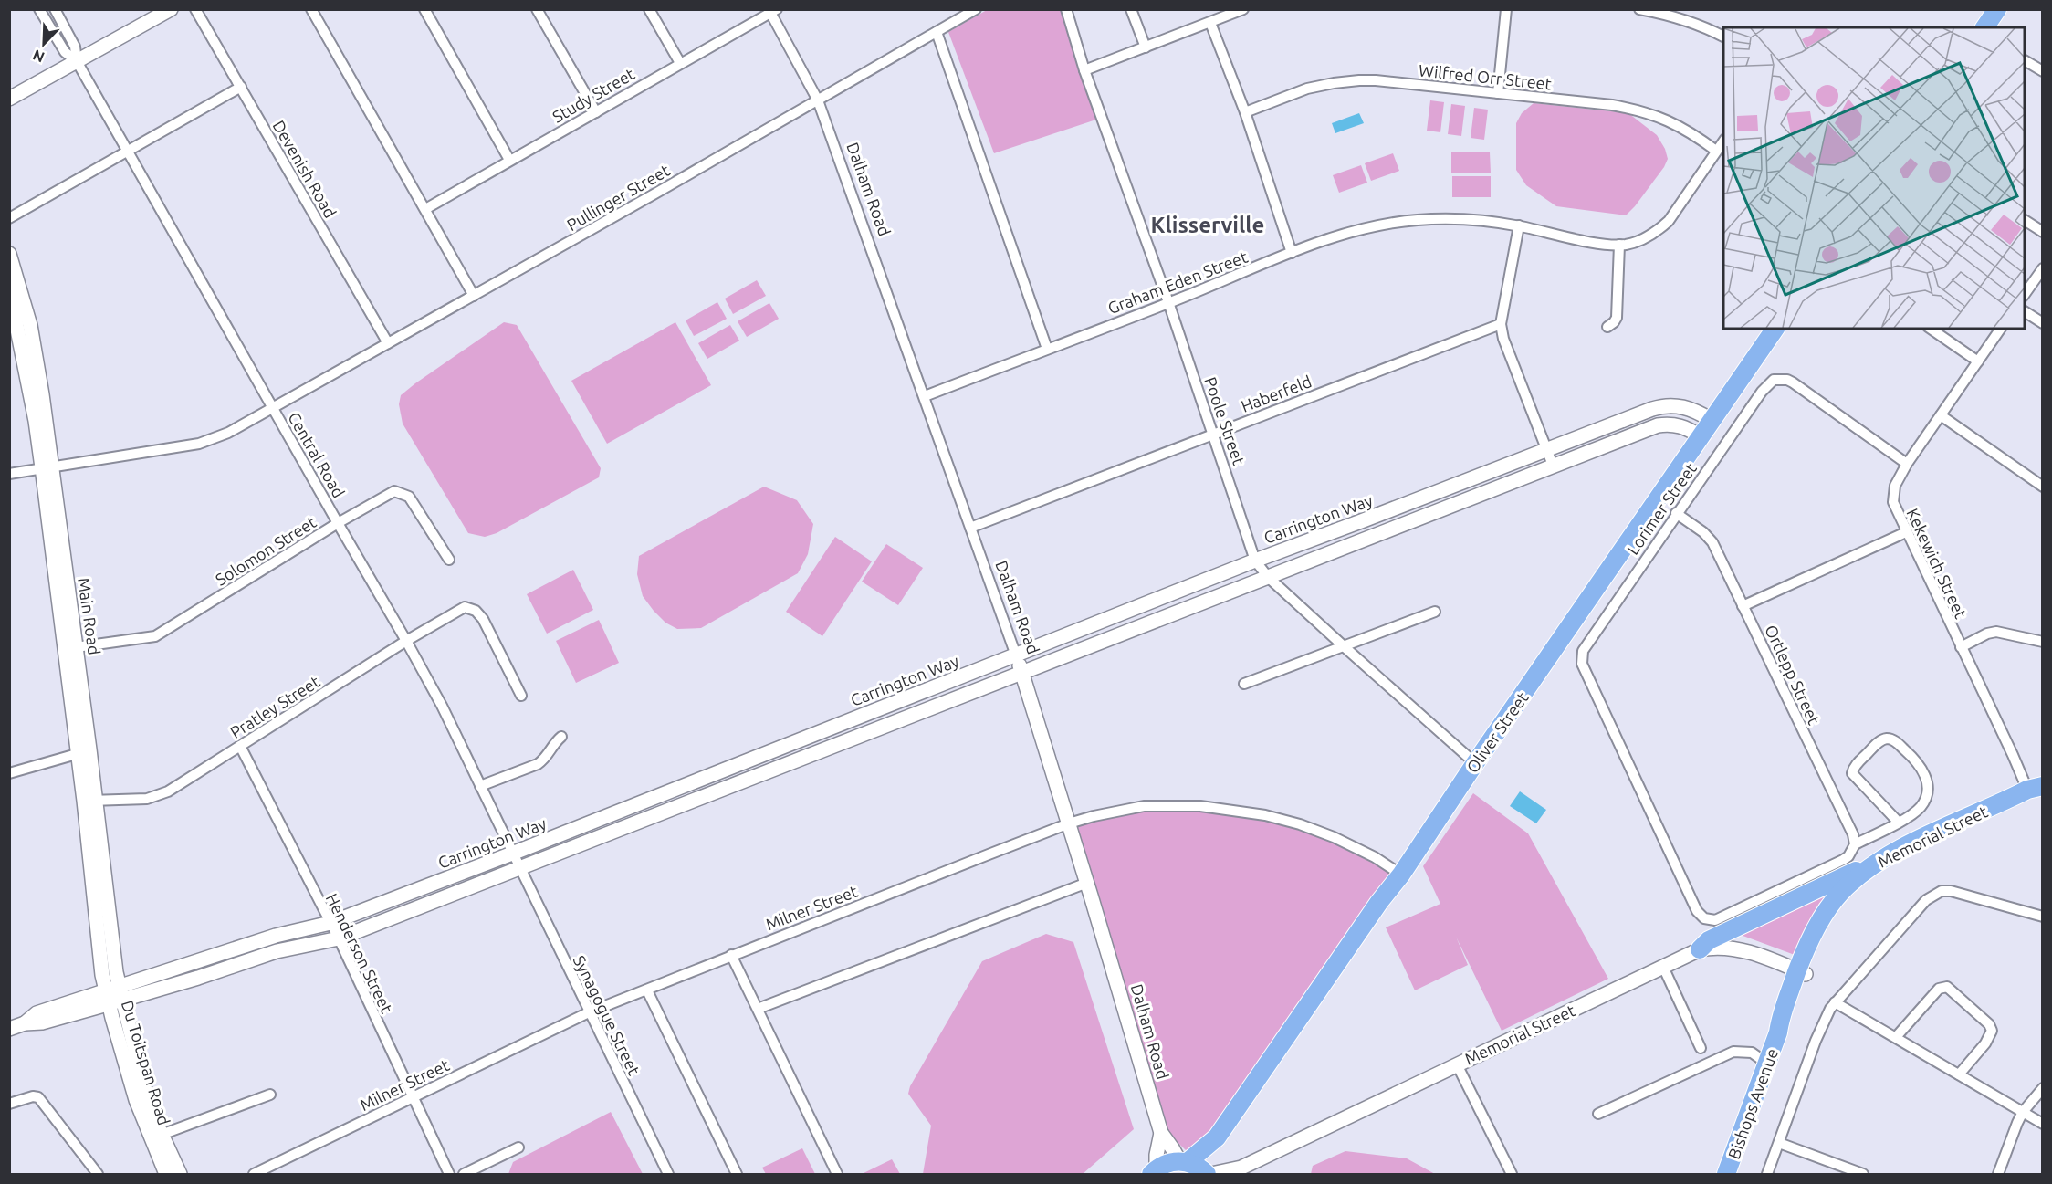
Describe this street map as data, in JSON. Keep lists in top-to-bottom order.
{
  "streets": {
    "highway": ["Oliver Street", "Memorial Street", "Bishops Avenue"],
    "street": [
      "Wilfred Orr Street",
      "Study Street",
      "Devenish Road",
      "Dalham Road",
      "Pullinger Street",
      "Graham Eden Street",
      "Haberfeld",
      "Poole Street",
      "Central Road",
      "Lorimer Street",
      "Carrington Way",
      "Solomon Street",
      "Kekewich Street",
      "Main Road",
      "Ortlepp Street",
      "Pratley Street",
      "Milner Street",
      "Henderson Street",
      "Synagogue Street",
      "Du Toitspan Road"
    ]
  },
  "crossings": [
    ["Wilfred Orr Street", "Graham Eden Street"],
    ["Study Street", "Dalham Road"],
    ["Devenish Road", "Pullinger Street"],
    ["Dalham Road", "Pullinger Street"],
    ["Dalham Road", "Graham Eden Street"],
    ["Dalham Road", "Haberfeld"],
    ["Dalham Road", "Carrington Way"],
    ["Dalham Road", "Oliver Street"],
    ["Dalham Road", "Milner Street"],
    ["Pullinger Street", "Central Road"],
    ["Pullinger Street", "Main Road"],
    ["Graham Eden Street", "Poole Street"],
    ["Haberfeld", "Poole Street"],
    ["Poole Street", "Carrington Way"],
    ["Poole Street", "Oliver Street"],
    ["Central Road", "Carrington Way"],
    ["Central Road", "Solomon Street"],
    ["Central Road", "Pratley Street"],
    ["Central Road", "Synagogue Street"],
    ["Lorimer Street", "Kekewich Street"],
    ["Lorimer Street", "Ortlepp Street"],
    ["Carrington Way", "Main Road"],
    ["Carrington Way", "Oliver Street"],
    ["Carrington Way", "Henderson Street"],
    ["Carrington Way", "Synagogue Street"],
    ["Carrington Way", "Du Toitspan Road"],
    ["Solomon Street", "Main Road"],
    ["Kekewich Street", "Memorial Street"],
    ["Main Road", "Pratley Street"],
    ["Main Road", "Du Toitspan Road"],
    ["Pratley Street", "Henderson Street"],
    ["Oliver Street", "Memorial Street"],
    ["Oliver Street", "Milner Street"],
    ["Memorial Street", "Bishops Avenue"],
    ["Milner Street", "Henderson Street"],
    ["Milner Street", "Synagogue Street"]
  ],
  "districts": ["Klisserville"],
  "north": "bottom left"
}
